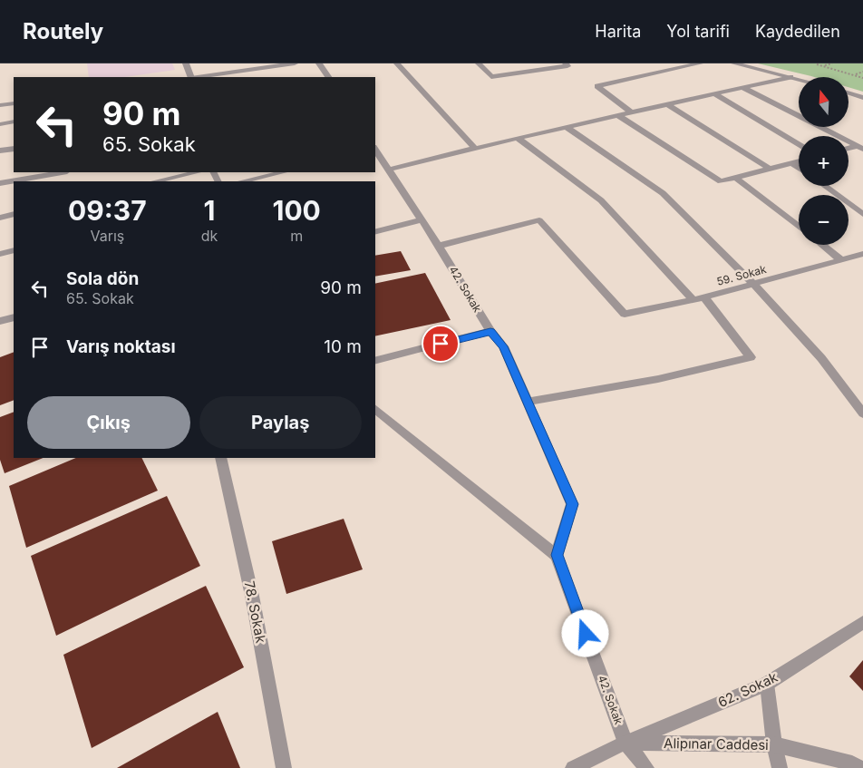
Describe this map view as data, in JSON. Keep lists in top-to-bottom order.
{
  "streets": {
    "street": [
      "59. Sokak",
      "42. Sokak",
      "78. Sokak",
      "62. Sokak",
      "Alipınar Caddesi"
    ]
  },
  "crossings": [
    ["59. Sokak", "42. Sokak"],
    ["42. Sokak", "62. Sokak"],
    ["42. Sokak", "Alipınar Caddesi"],
    ["62. Sokak", "Alipınar Caddesi"]
  ],
  "north": "top",
  "page": {
    "header": "Routely",
    "nav": ["Harita", "Yol tarifi", "Kaydedilen"],
    "map_buttons": ["+", "−"],
    "turn": ["90 m", "65. Sokak"],
    "eta": [
      "09:37",
      "Varış",
      "1",
      "dk",
      "100",
      "m"
    ],
    "list": [
      {
        "name": "Sola dön",
        "note": "65. Sokak",
        "value": "90 m"
      },
      {
        "name": "Varış noktası",
        "value": "10 m"
      }
    ],
    "buttons": ["Çıkış", "Paylaş"]
  }
}
